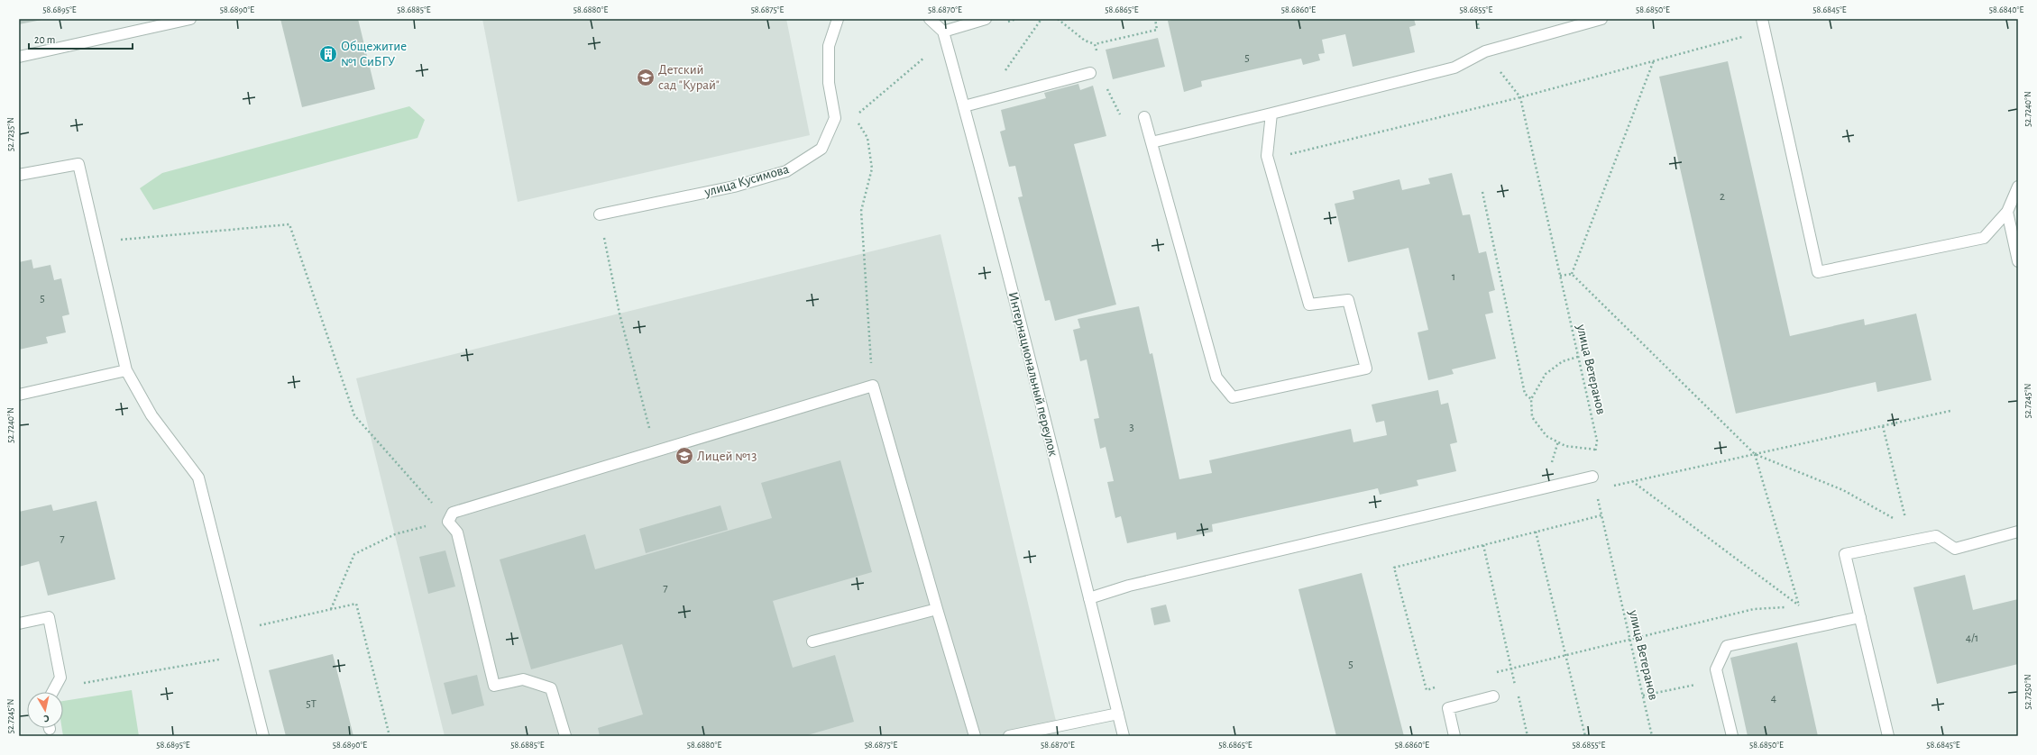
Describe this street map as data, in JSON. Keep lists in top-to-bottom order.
{
  "streets": {
    "street": ["улица Кусимова", "Интернациональный переулок"],
    "path": ["улица Ветеранов"]
  },
  "places": {
    "building": ["Общежитие №1 СиБГУ"],
    "school or university": ["Детский сад \"Курай\"", "Лицей №13"]
  },
  "house_numbers": [
    "5",
    "2",
    "1",
    "5",
    "3",
    "7",
    "7",
    "4/1",
    "5",
    "4",
    "5Т"
  ],
  "scale_bar": "20 m",
  "north": "bottom",
  "coordinates": [
    "58.6895°E",
    "58.6890°E",
    "58.6885°E",
    "58.6880°E",
    "58.6875°E",
    "58.6870°E",
    "58.6865°E",
    "58.6860°E",
    "58.6855°E",
    "58.6850°E",
    "58.6845°E",
    "58.6840°E",
    "52.7240°N",
    "52.7235°N",
    "52.7245°N",
    "52.7250°N"
  ]
}
